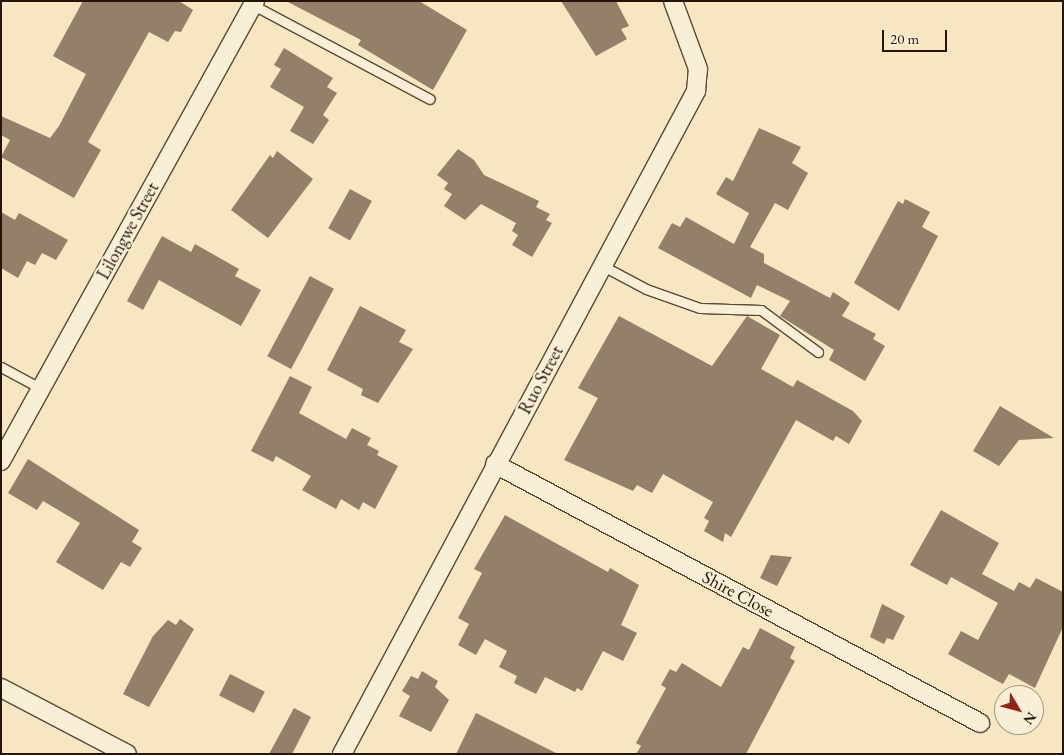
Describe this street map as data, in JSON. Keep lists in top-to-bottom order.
{
  "streets": {
    "street": ["Lilongwe Street", "Ruo Street", "Shire Close"]
  },
  "crossings": [
    ["Ruo Street", "Shire Close"]
  ],
  "scale_bar": "20 m",
  "north": "bottom right"
}
